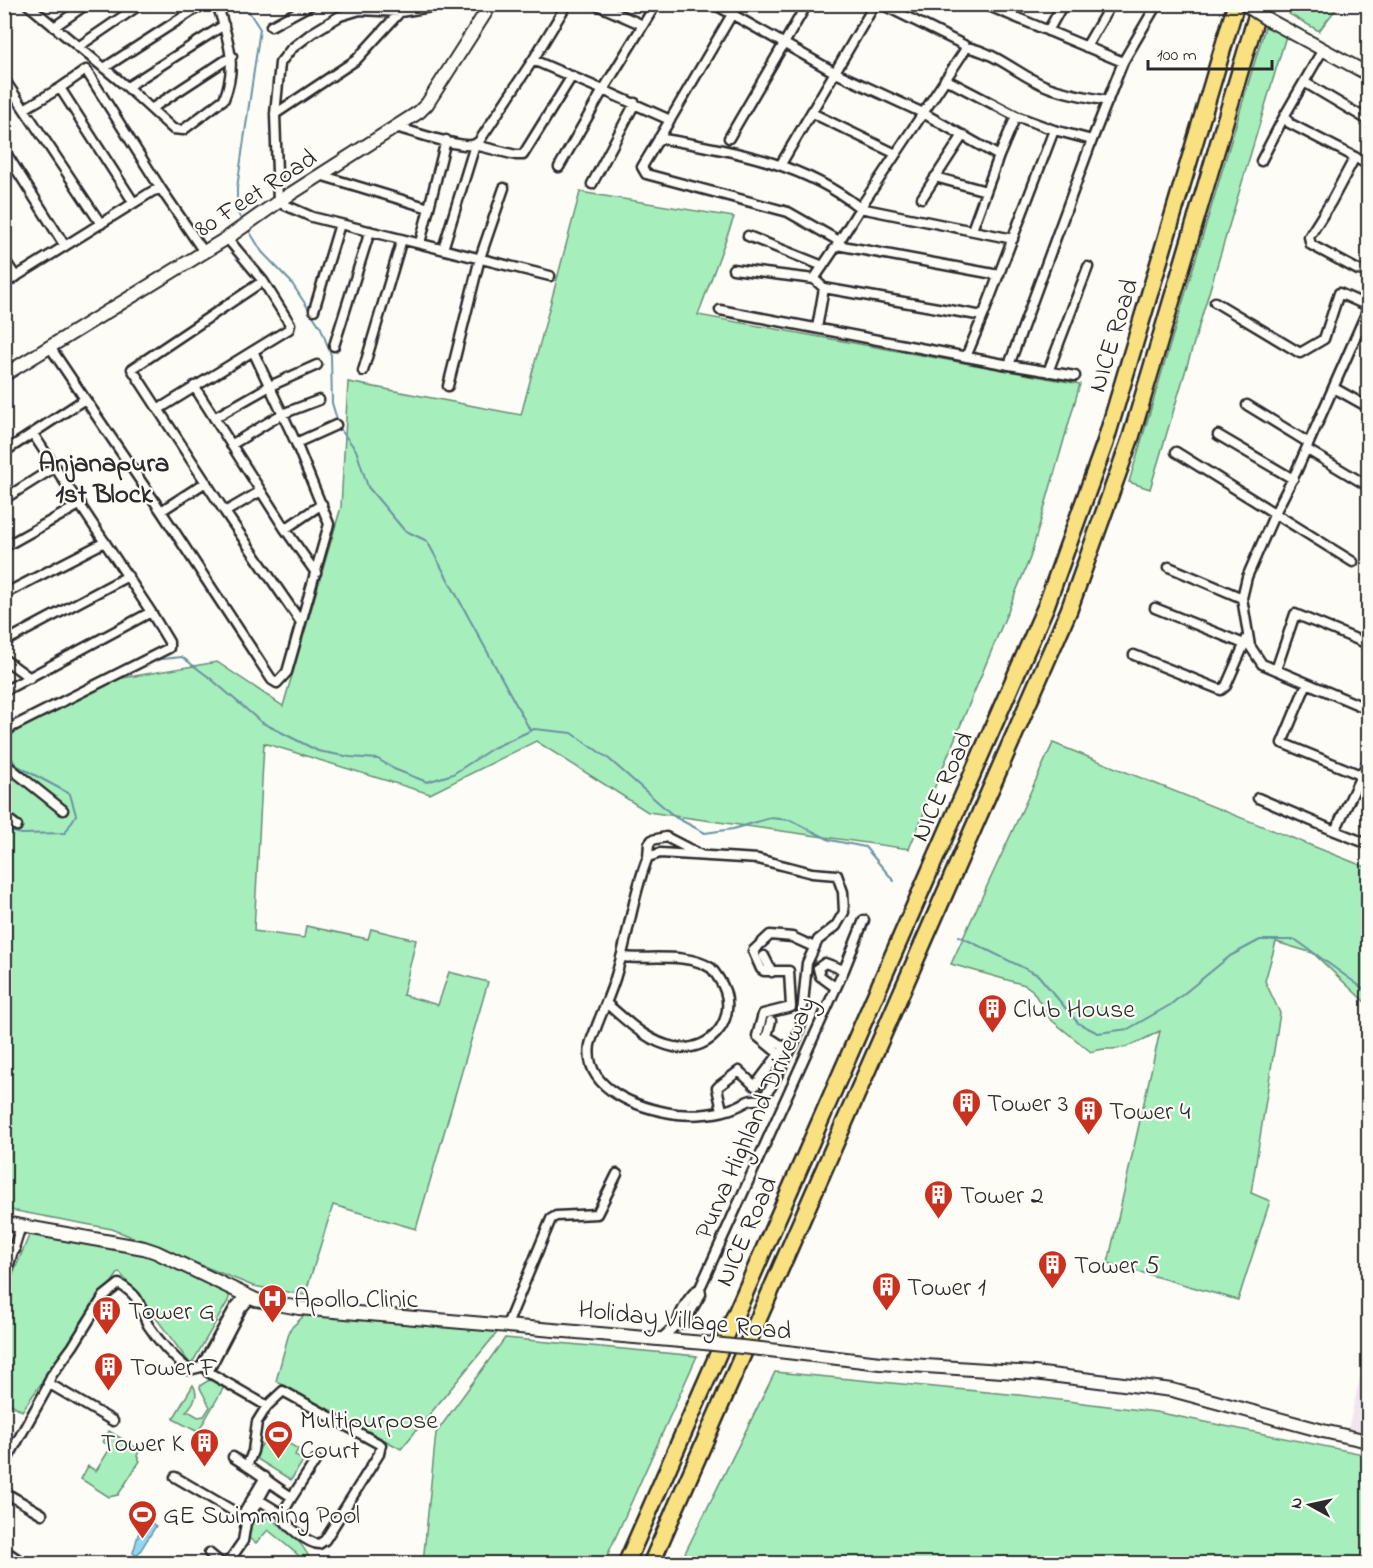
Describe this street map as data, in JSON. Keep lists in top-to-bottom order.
{
  "streets": {
    "highway": ["NICE Road"],
    "street": ["80 Feet Road", "Purva Highland Driveway", "Holiday Village Road"]
  },
  "crossings": [
    ["Purva Highland Driveway", "Holiday Village Road"]
  ],
  "districts": ["Anjanapura 1st Block"],
  "places": {
    "building": [
      "Club House",
      "Tower 3",
      "Tower 4",
      "Tower 2",
      "Tower 5",
      "Tower 1",
      "Tower G",
      "Tower F",
      "Tower K"
    ],
    "hospital": ["Apollo Clinic"],
    "sports": ["Multipurpose Court", "GE Swimming Pool"]
  },
  "scale_bar": "100 m",
  "north": "left"
}
